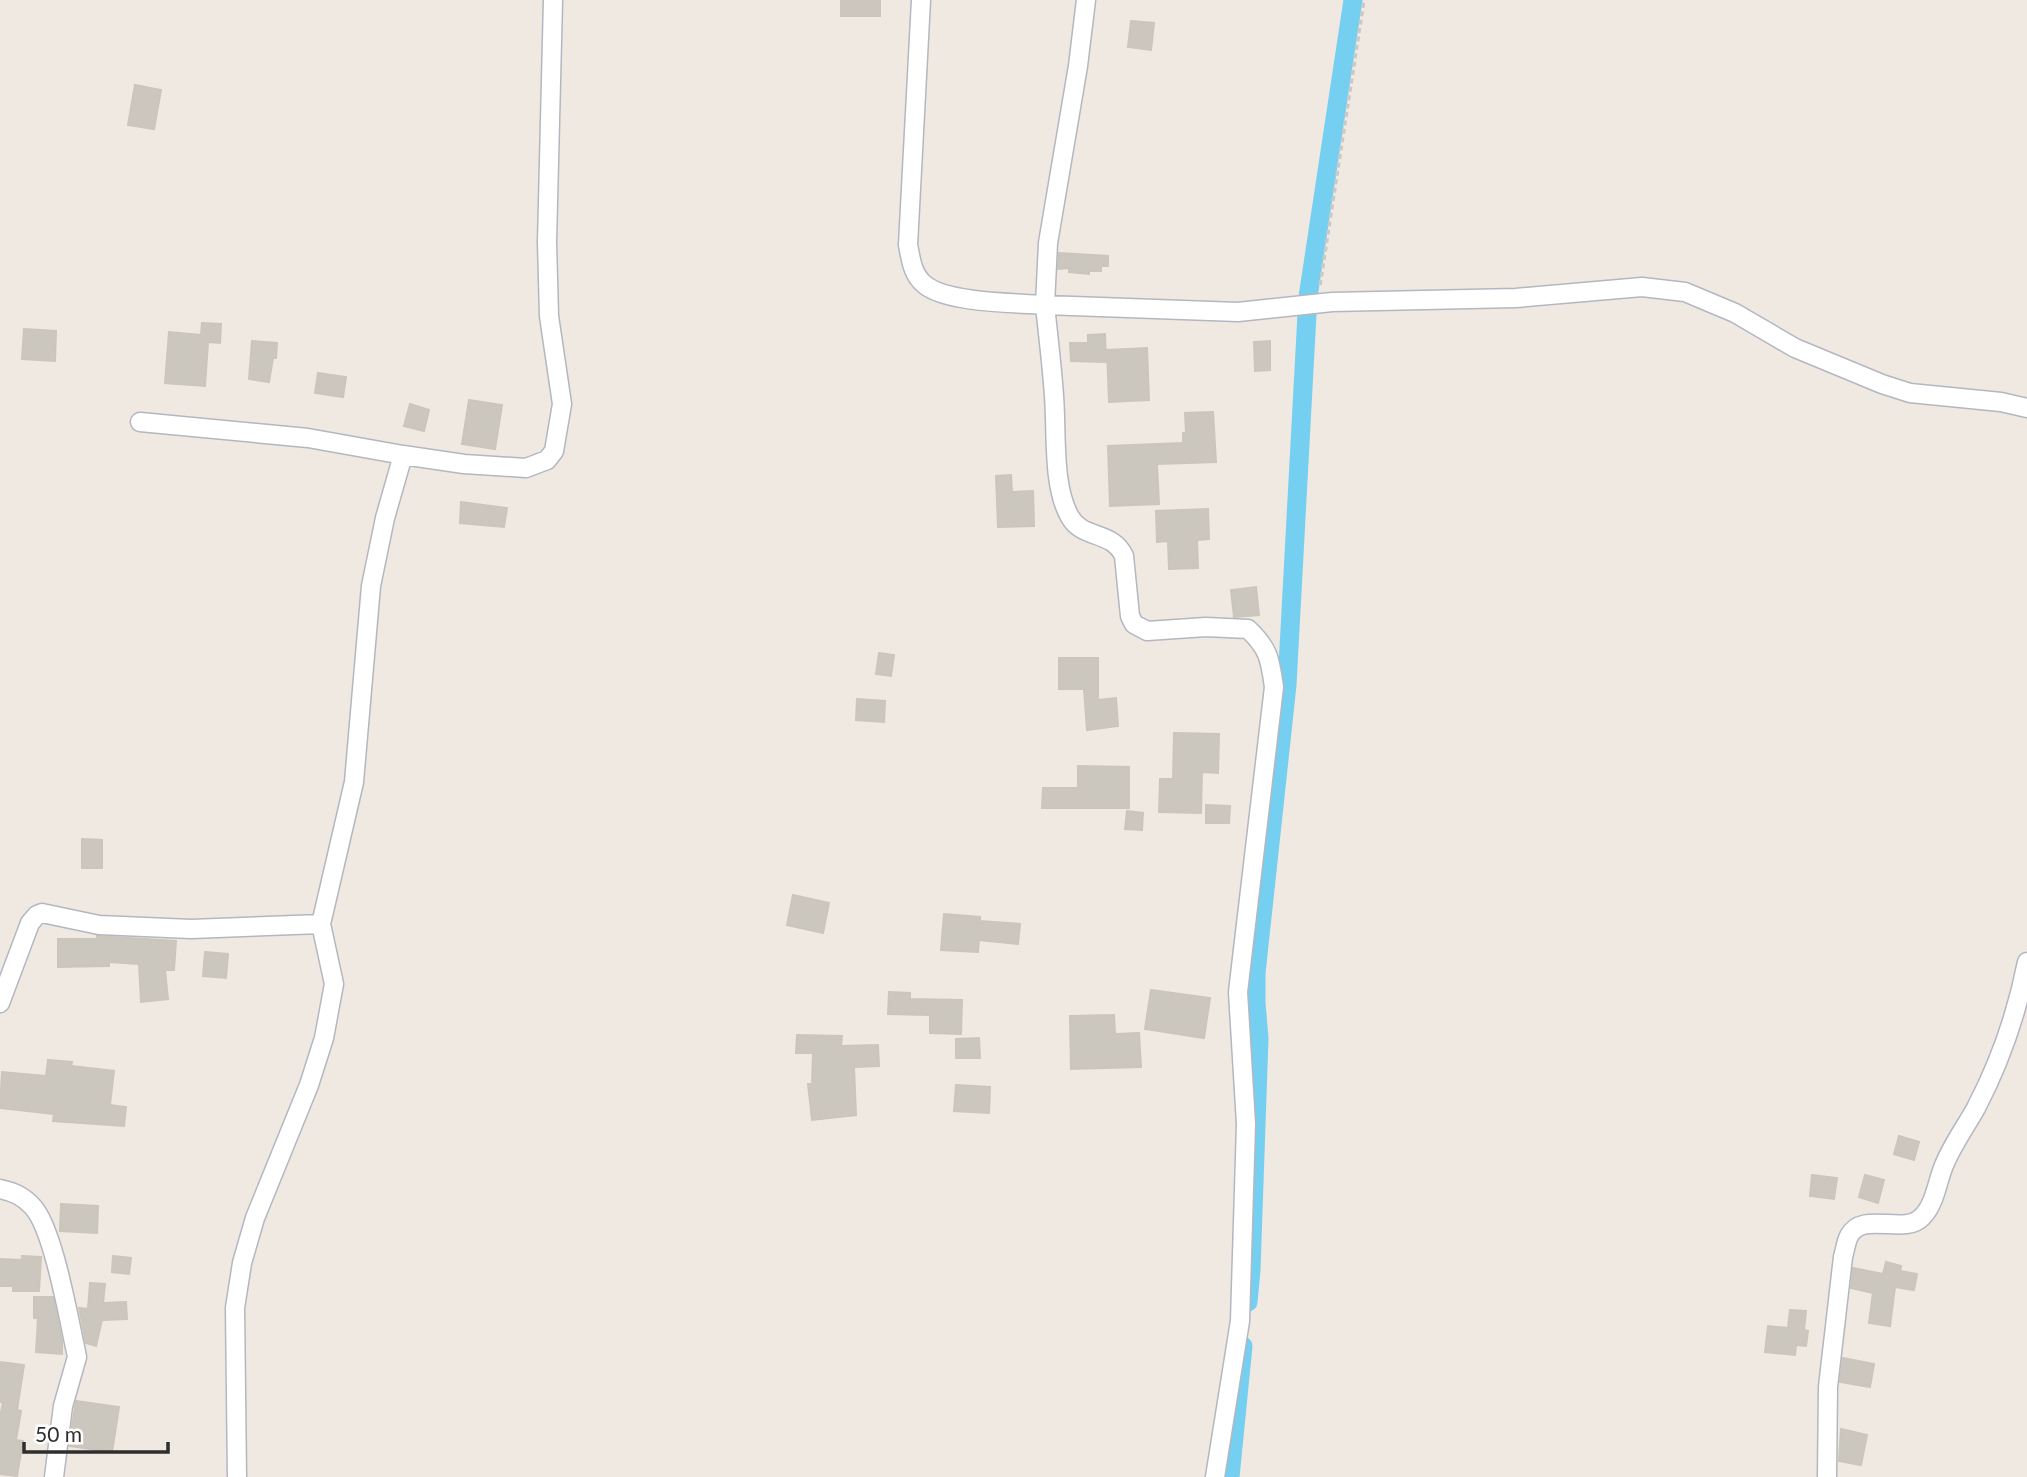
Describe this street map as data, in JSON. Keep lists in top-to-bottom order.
{
  "scale_bar": "50 m"
}
